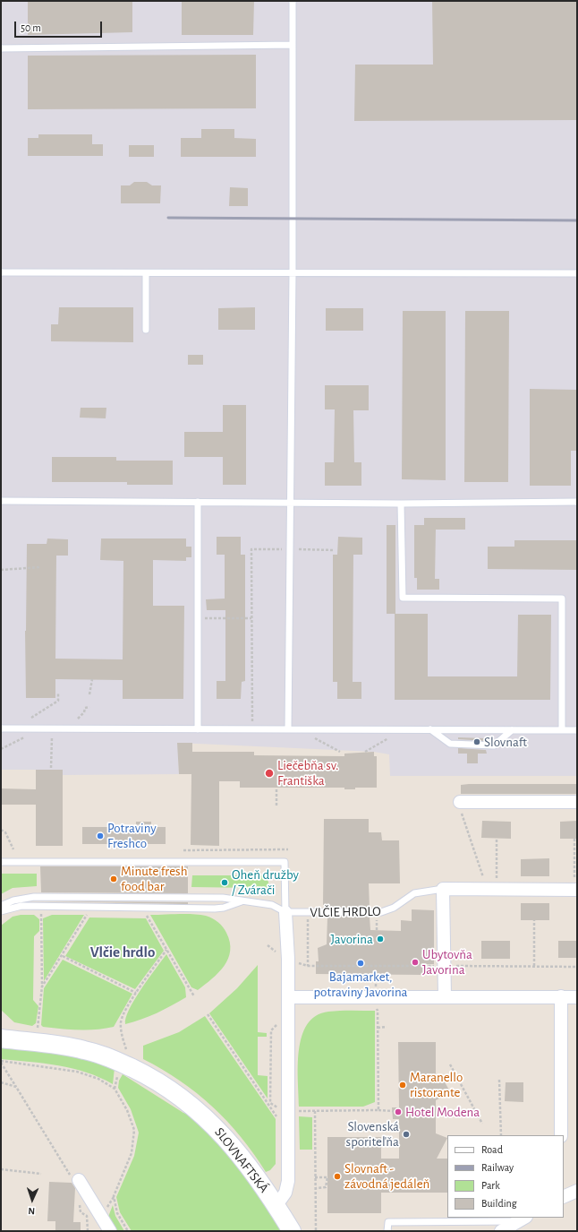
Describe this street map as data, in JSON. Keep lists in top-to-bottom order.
{
  "streets": {
    "main road": ["SLOVNAFTSKÁ"],
    "street": ["VLČIE HRDLO"]
  },
  "districts": ["Vlčie hrdlo"],
  "places": [
    "Slovnaft",
    "Liečebňa sv. Františka",
    "Potraviny Freshco",
    "Minute fresh food bar",
    "Oheň družby / Zvárači",
    "Javorina",
    "Ubytovňa Javorina",
    "Bajamarket, potraviny Javorina",
    "Maranello ristorante",
    "Hotel Modena",
    "Slovenská sporiteľňa",
    "Slovnaft - závodná jedáleň"
  ],
  "legend": [
    "Road",
    "Railway",
    "Park",
    "Building"
  ],
  "scale_bar": "50 m",
  "north": "bottom"
}
